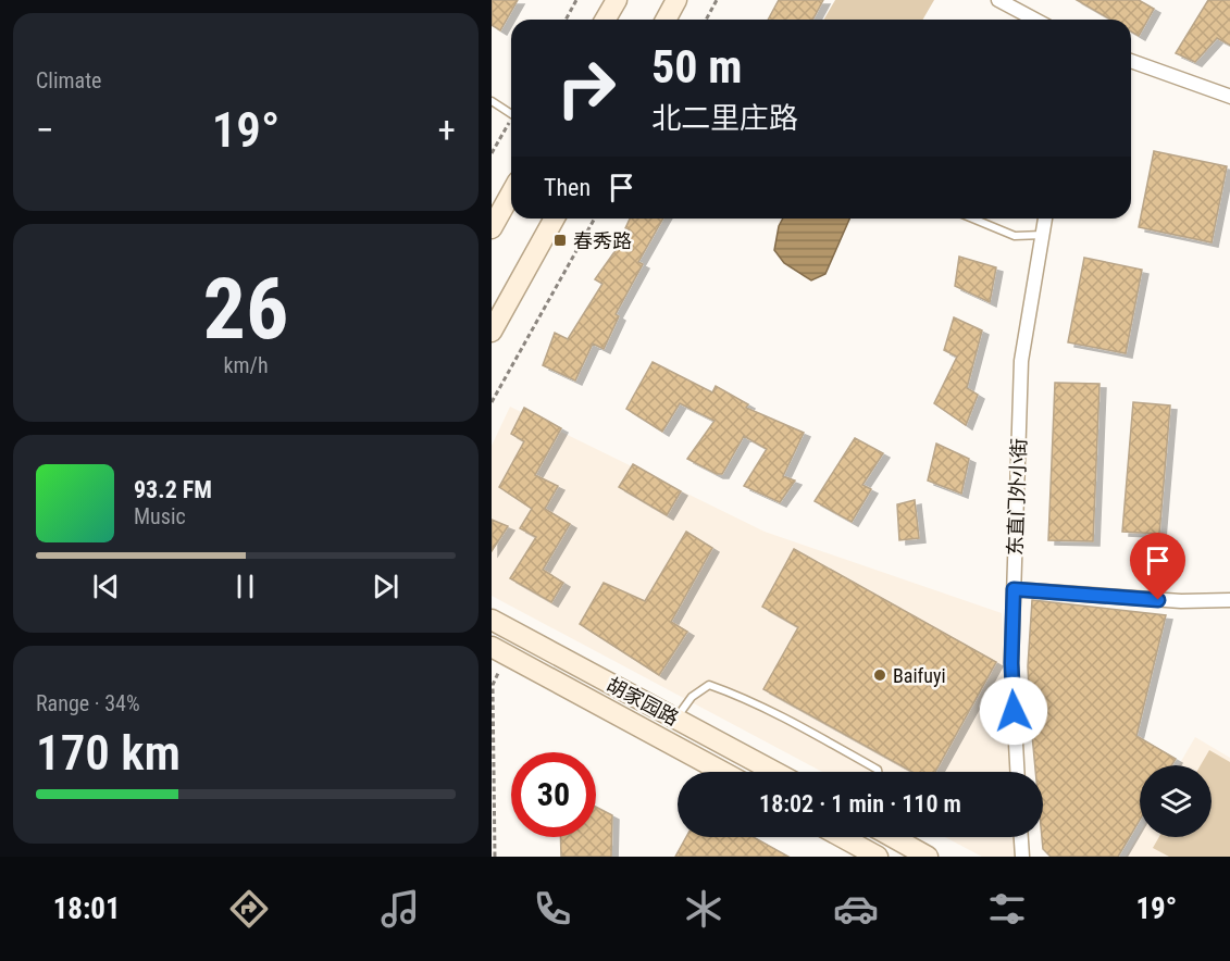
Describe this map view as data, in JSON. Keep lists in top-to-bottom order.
{
  "streets": {
    "street": ["东直门外小街", "胡家园路"]
  },
  "places": {
    "transit": ["春秀路"],
    "other": ["Baifuyi"]
  },
  "page": {
    "tile": [
      "Climate",
      ["26", "km/h"],
      ["Range · 34%", "170 km"]
    ],
    "turn": ["50 m", "北二里庄路"],
    "heat": ["−", "19°", "+"],
    "then": "Then",
    "song": ["93.2 FM", "Music"],
    "limit": "30",
    "trip": "18:02 · 1 min · 110 m",
    "tabs": ["18:01", "19°"]
  }
}
